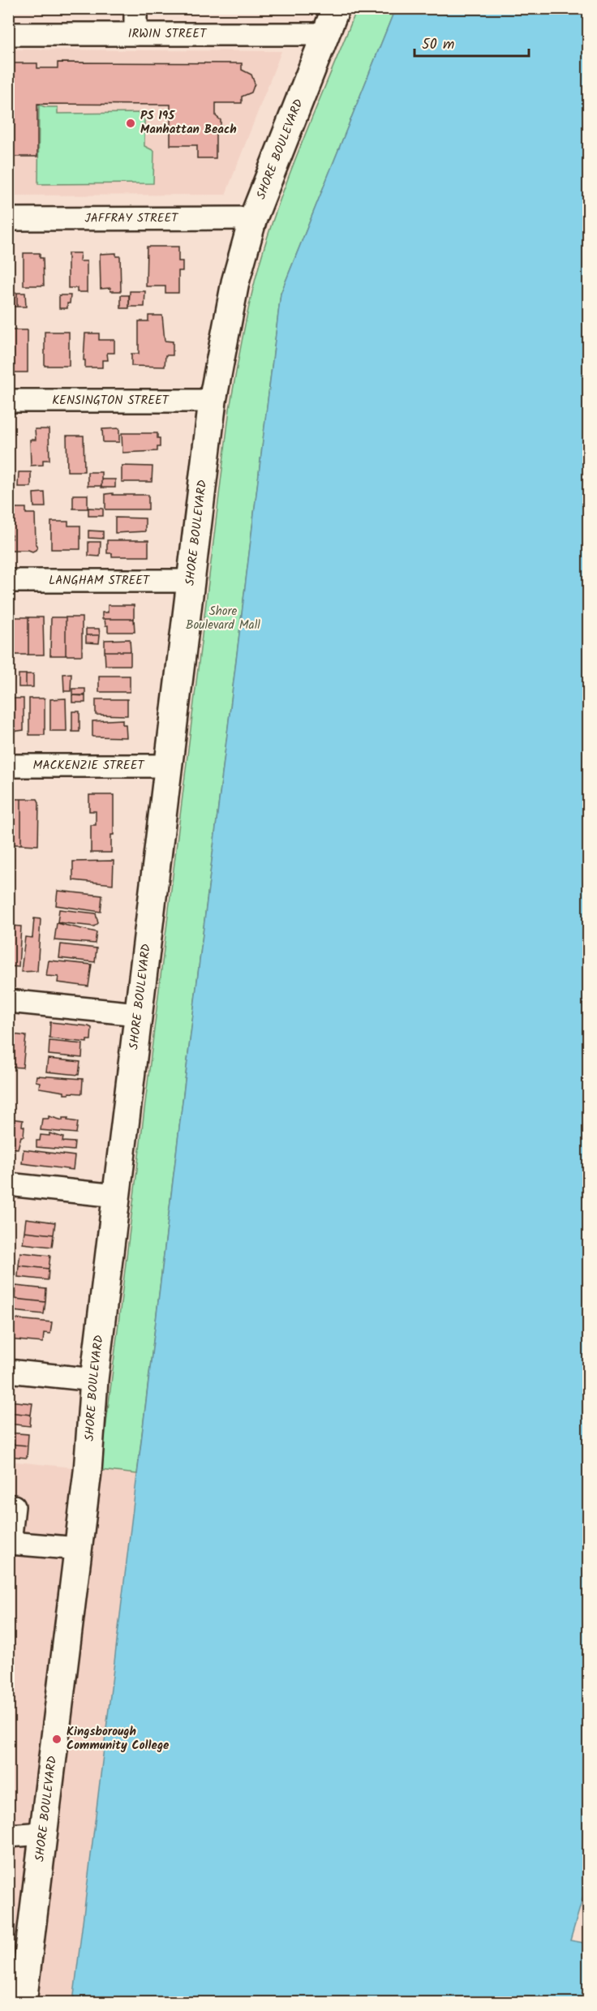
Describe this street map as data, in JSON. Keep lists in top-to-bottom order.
{
  "streets": {
    "main road": ["SHORE BOULEVARD"],
    "street": [
      "IRWIN STREET",
      "JAFFRAY STREET",
      "KENSINGTON STREET",
      "LANGHAM STREET",
      "MACKENZIE STREET"
    ]
  },
  "crossings": [
    ["IRWIN STREET", "SHORE BOULEVARD"],
    ["SHORE BOULEVARD", "JAFFRAY STREET"],
    ["SHORE BOULEVARD", "KENSINGTON STREET"],
    ["SHORE BOULEVARD", "LANGHAM STREET"],
    ["SHORE BOULEVARD", "MACKENZIE STREET"]
  ],
  "parks": ["Shore Boulevard Mall"],
  "places": ["PS 195 Manhattan Beach", "Kingsborough Community College"],
  "scale_bar": "50 m"
}
